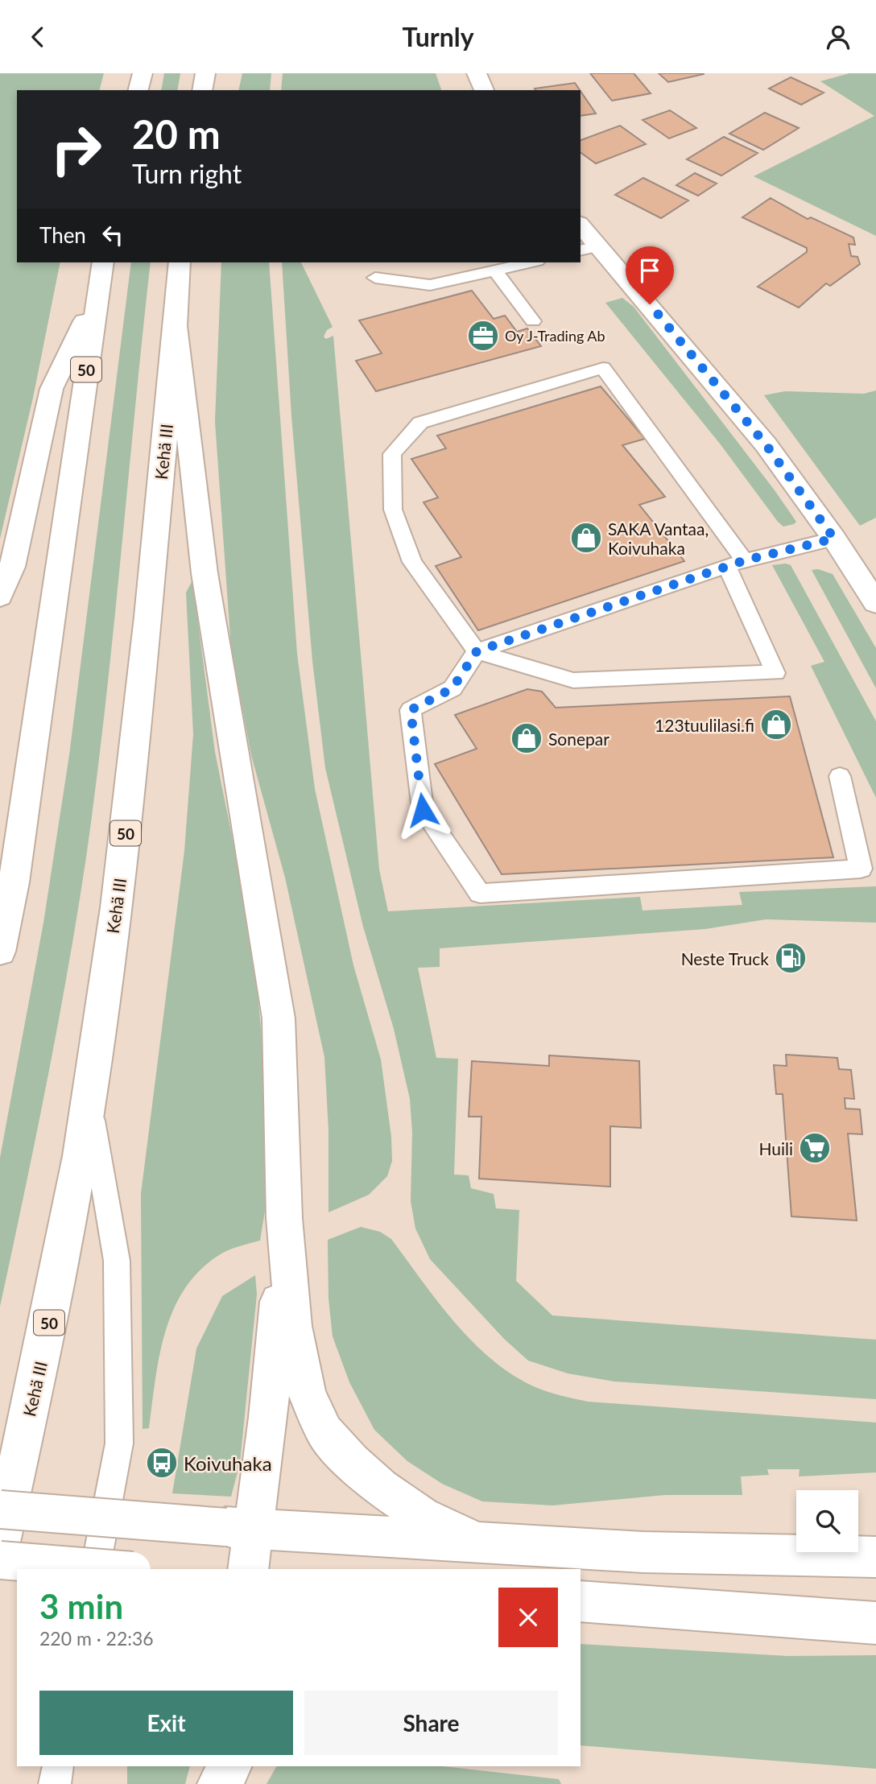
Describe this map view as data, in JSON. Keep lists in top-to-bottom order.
{
  "streets": {
    "main road": ["50", "Kehä III"]
  },
  "places": {
    "office": ["Oy J-Trading Ab"],
    "shop": ["SAKA Vantaa, Koivuhaka", "123tuulilasi.fi", "Sonepar"],
    "fuel station": ["Neste Truck"],
    "supermarket": ["Huili"],
    "bus stop": ["Koivuhaka"]
  },
  "page": {
    "header": "Turnly",
    "turn": ["20 m", "Turn right"],
    "then": "Then",
    "heading": ["3 min", "220 m · 22:36"],
    "buttons": ["Exit", "Share"]
  }
}
